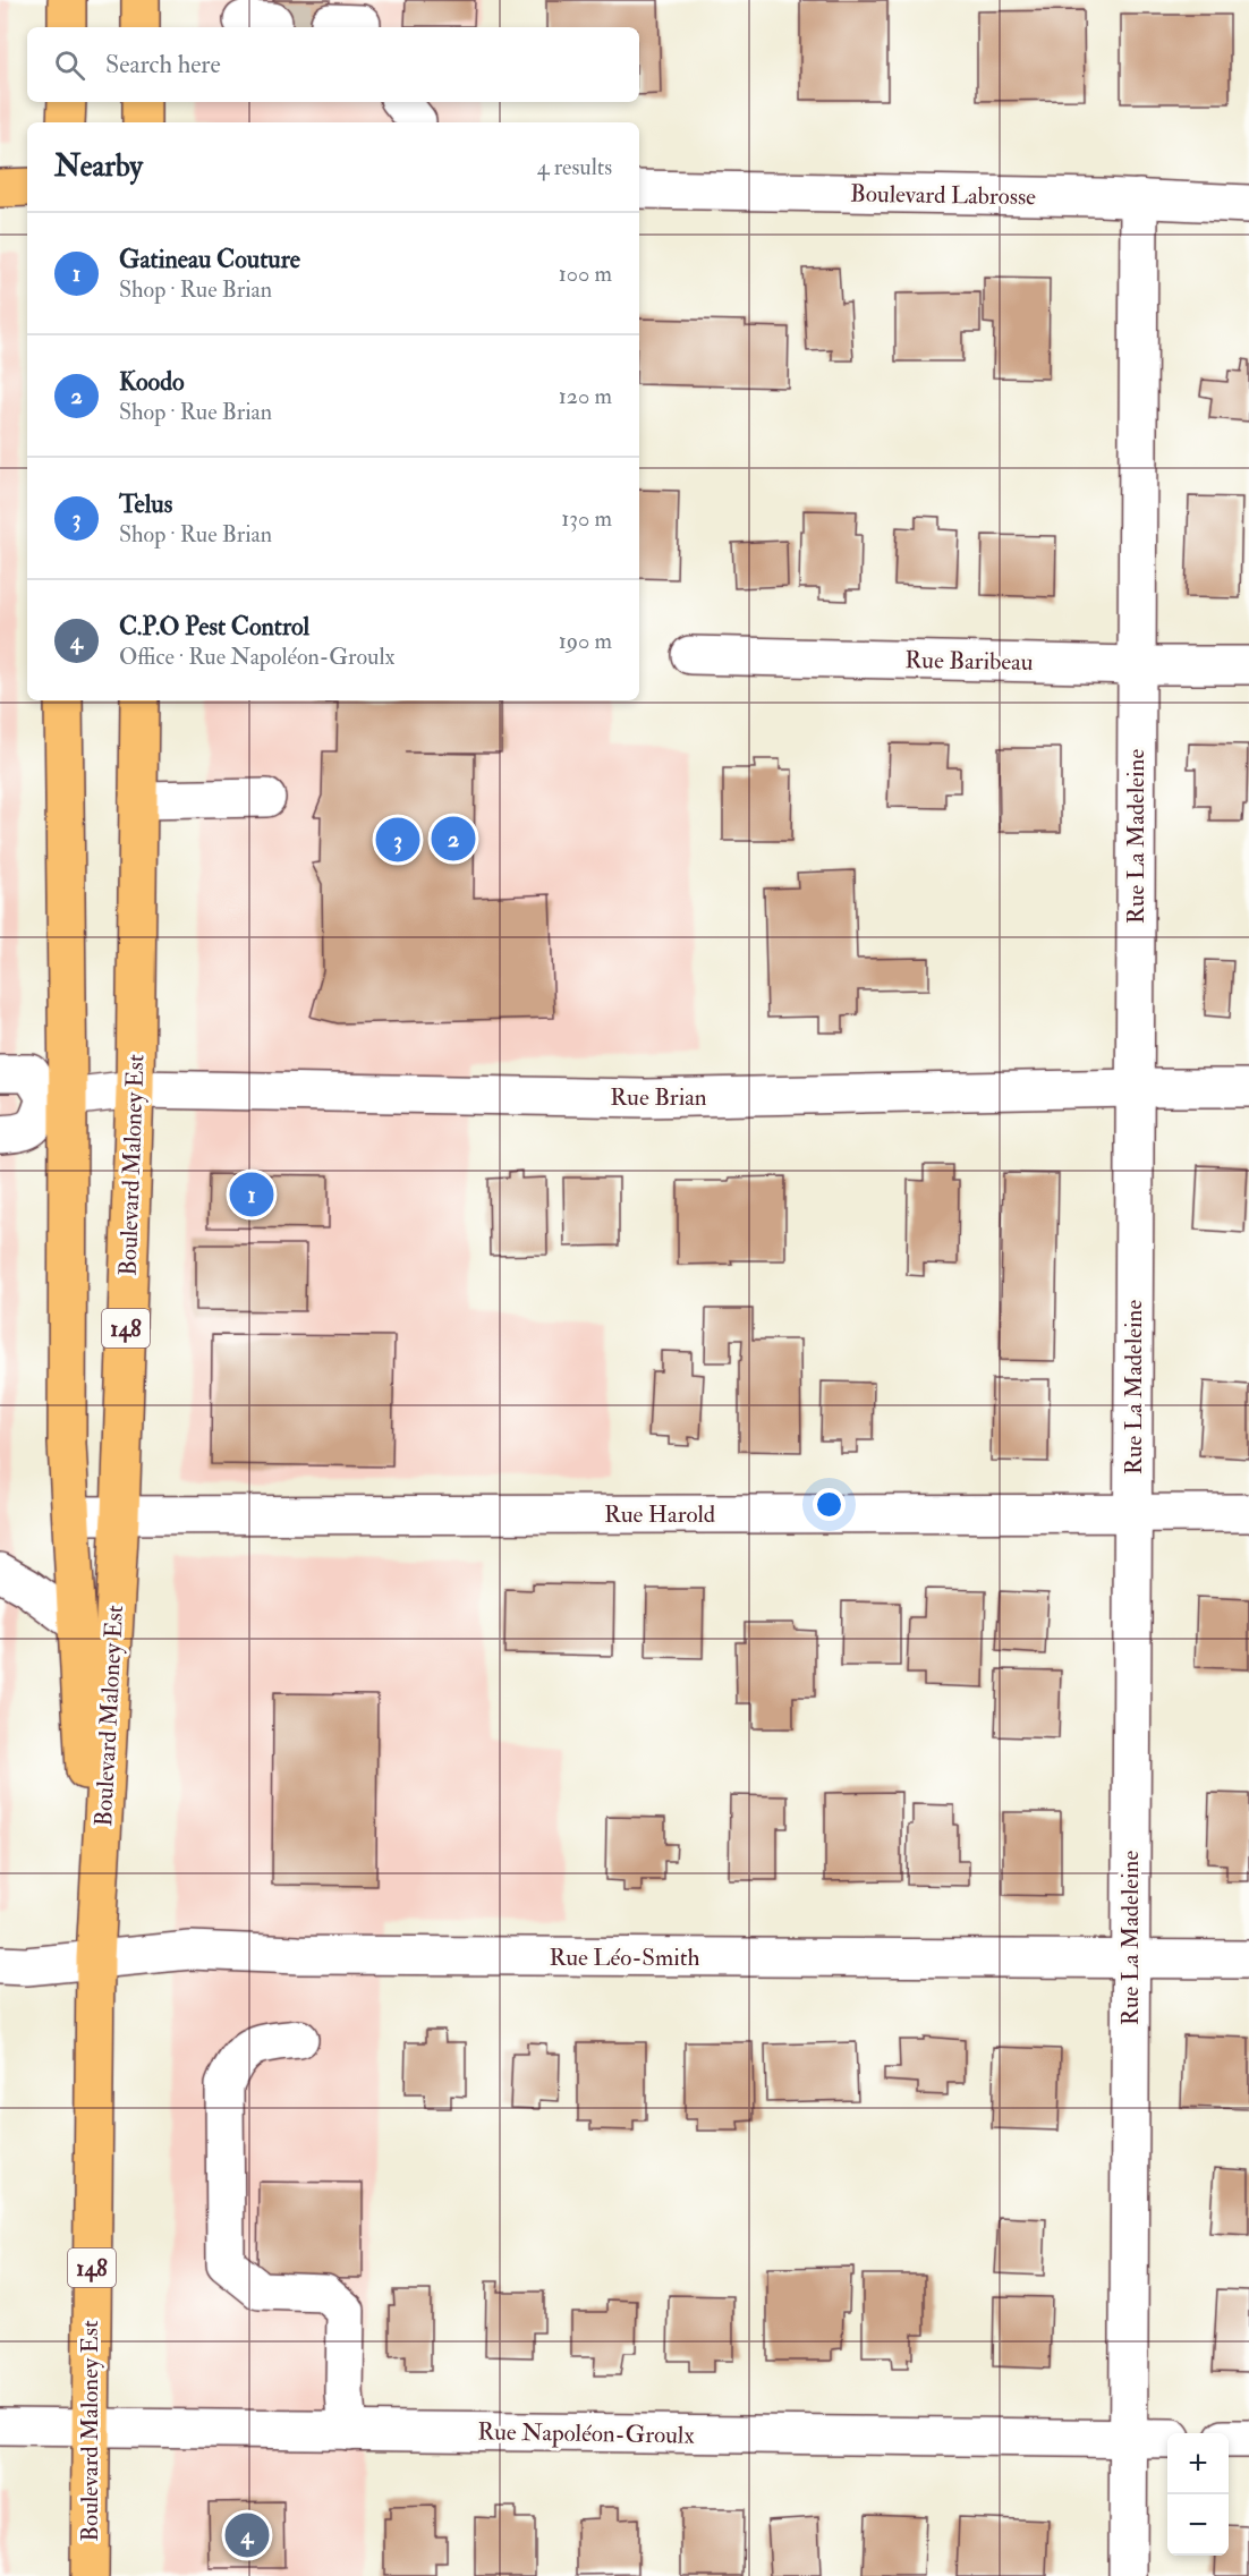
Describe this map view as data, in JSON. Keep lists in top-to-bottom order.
{
  "streets": {
    "main road": ["Boulevard Maloney Est", "148"],
    "street": [
      "Boulevard Labrosse",
      "Rue Baribeau",
      "Rue La Madeleine",
      "Rue Brian",
      "Rue Harold",
      "Rue Léo-Smith",
      "Rue Napoléon-Groulx"
    ]
  },
  "crossings": [
    ["Boulevard Labrosse", "Rue La Madeleine"],
    ["Rue Baribeau", "Rue La Madeleine"],
    ["Rue La Madeleine", "Rue Brian"],
    ["Rue La Madeleine", "Rue Harold"],
    ["Rue La Madeleine", "Rue Léo-Smith"],
    ["Rue La Madeleine", "Rue Napoléon-Groulx"],
    ["Rue Brian", "Boulevard Maloney Est"],
    ["Boulevard Maloney Est", "Rue Harold"],
    ["Boulevard Maloney Est", "Rue Léo-Smith"],
    ["Boulevard Maloney Est", "Rue Napoléon-Groulx"]
  ],
  "page": {
    "search": "Search here",
    "heading": ["Nearby", "4 results"],
    "list": [
      {
        "mark": "1",
        "name": "Gatineau Couture",
        "note": "Shop · Rue Brian",
        "value": "100 m"
      },
      {
        "mark": "2",
        "name": "Koodo",
        "note": "Shop · Rue Brian",
        "value": "120 m"
      },
      {
        "mark": "3",
        "name": "Telus",
        "note": "Shop · Rue Brian",
        "value": "130 m"
      },
      {
        "mark": "4",
        "name": "C.P.O Pest Control",
        "note": "Office · Rue Napoléon-Groulx",
        "value": "190 m"
      }
    ],
    "pins": [
      "2",
      "3",
      "1",
      "4"
    ],
    "map_buttons": ["+", "−"]
  }
}
